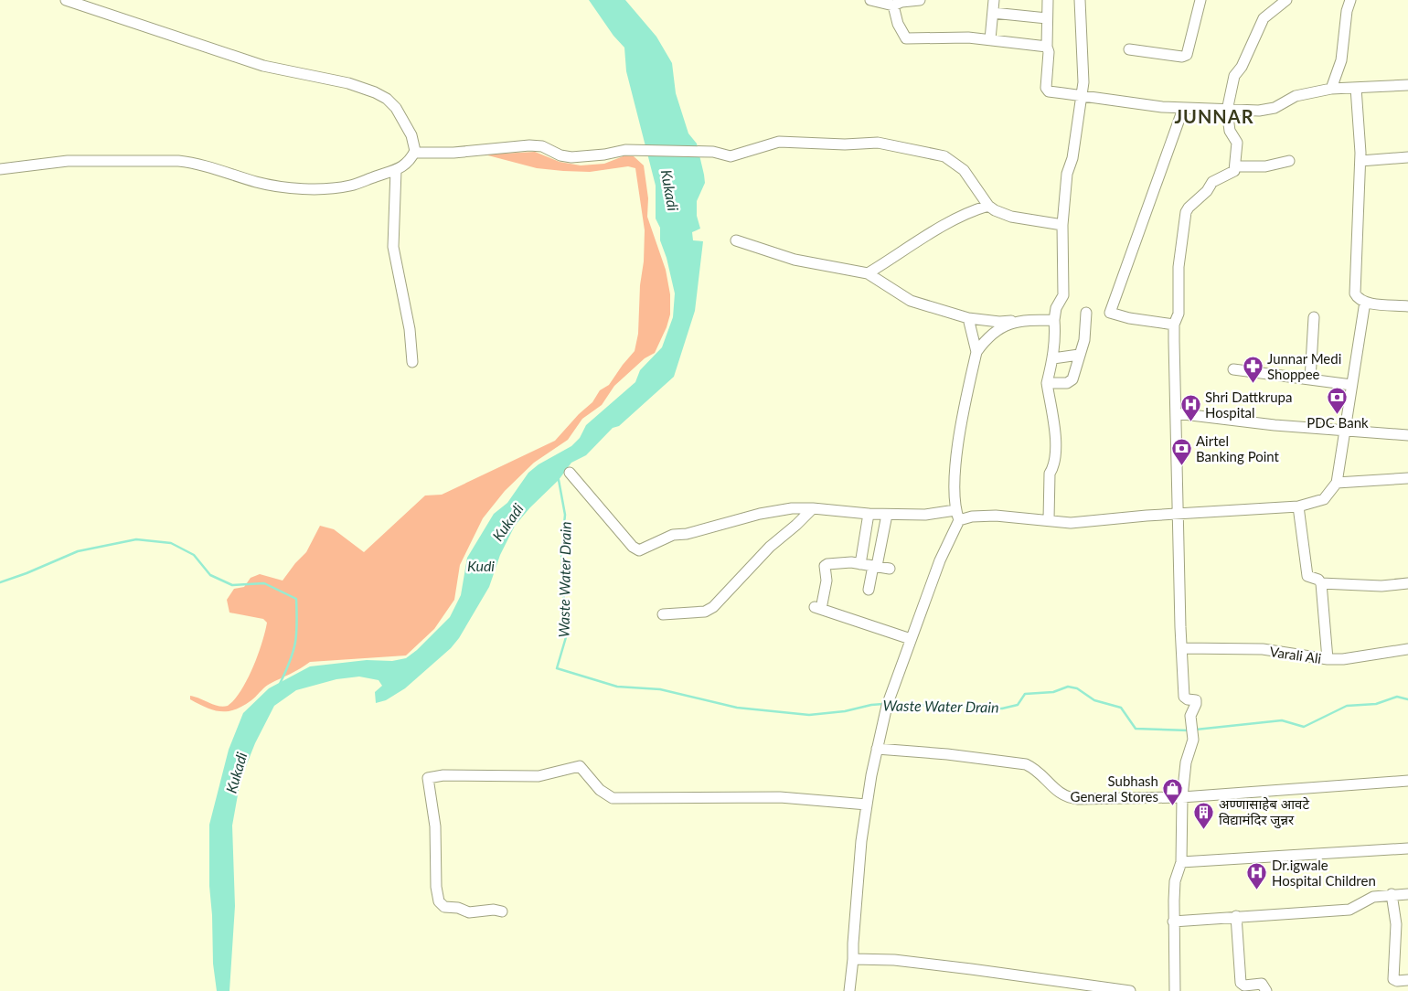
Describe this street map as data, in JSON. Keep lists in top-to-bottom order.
{
  "streets": {
    "street": ["Varali Ali"]
  },
  "districts": ["JUNNAR"],
  "water": ["Kukadi", "Kudi", "Waste Water Drain"],
  "places": {
    "pharmacy": ["Junnar Medi Shoppee"],
    "bank": ["PDC Bank", "Airtel Banking Point"],
    "hospital": ["Shri Dattkrupa Hospital", "Dr.igwale Hospital Children"],
    "shop": ["Subhash General Stores"],
    "building": ["अण्णासाहेब आवटे विद्यामंदिर जुन्नर"]
  }
}
